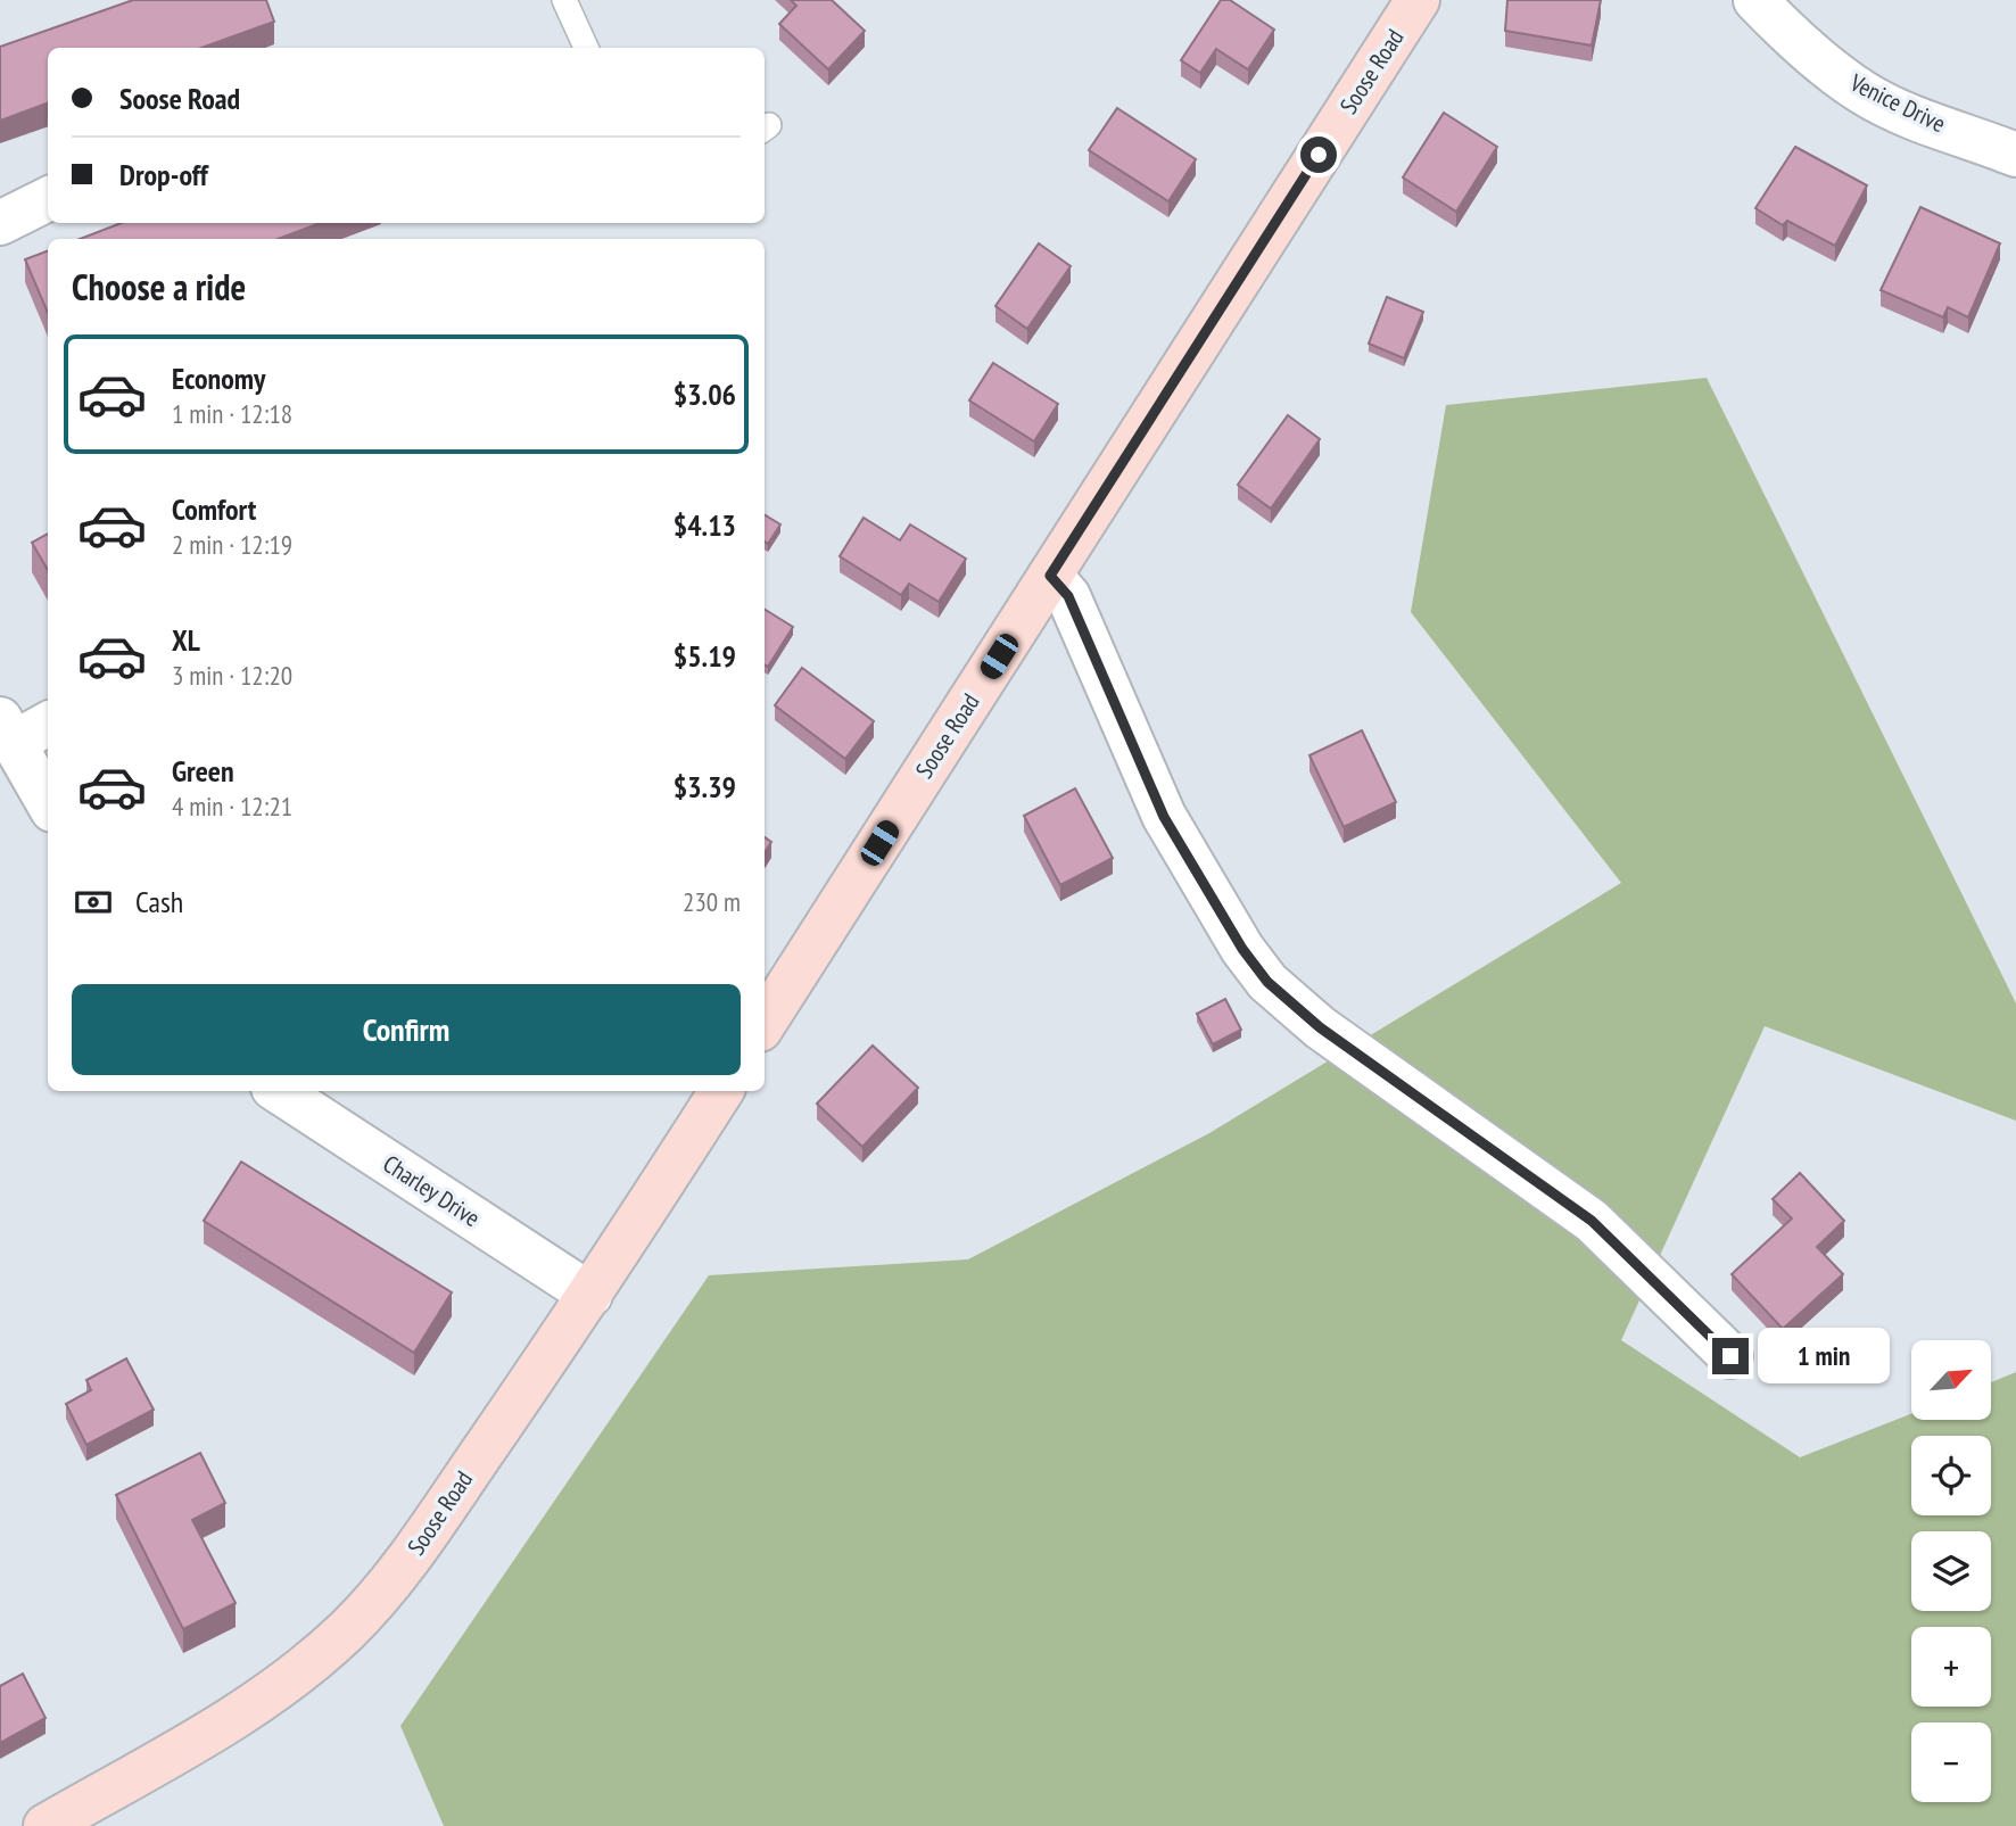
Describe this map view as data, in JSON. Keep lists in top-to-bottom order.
{
  "streets": {
    "street": ["Soose Road", "Venice Drive", "Charley Drive"]
  },
  "crossings": [
    ["Soose Road", "Charley Drive"]
  ],
  "north": "top right",
  "page": {
    "banner": ["Soose Road", "Drop-off"],
    "heading": "Choose a ride",
    "list": [
      {
        "name": "Economy",
        "note": "1 min · 12:18",
        "value": "$3.06"
      },
      {
        "name": "Comfort",
        "note": "2 min · 12:19",
        "value": "$4.13"
      },
      {
        "name": "XL",
        "note": "3 min · 12:20",
        "value": "$5.19"
      },
      {
        "name": "Green",
        "note": "4 min · 12:21",
        "value": "$3.39"
      }
    ],
    "pay": ["Cash", "230 m"],
    "buttons": "Confirm",
    "bubble": "1 min",
    "map_buttons": ["+", "−"]
  }
}
